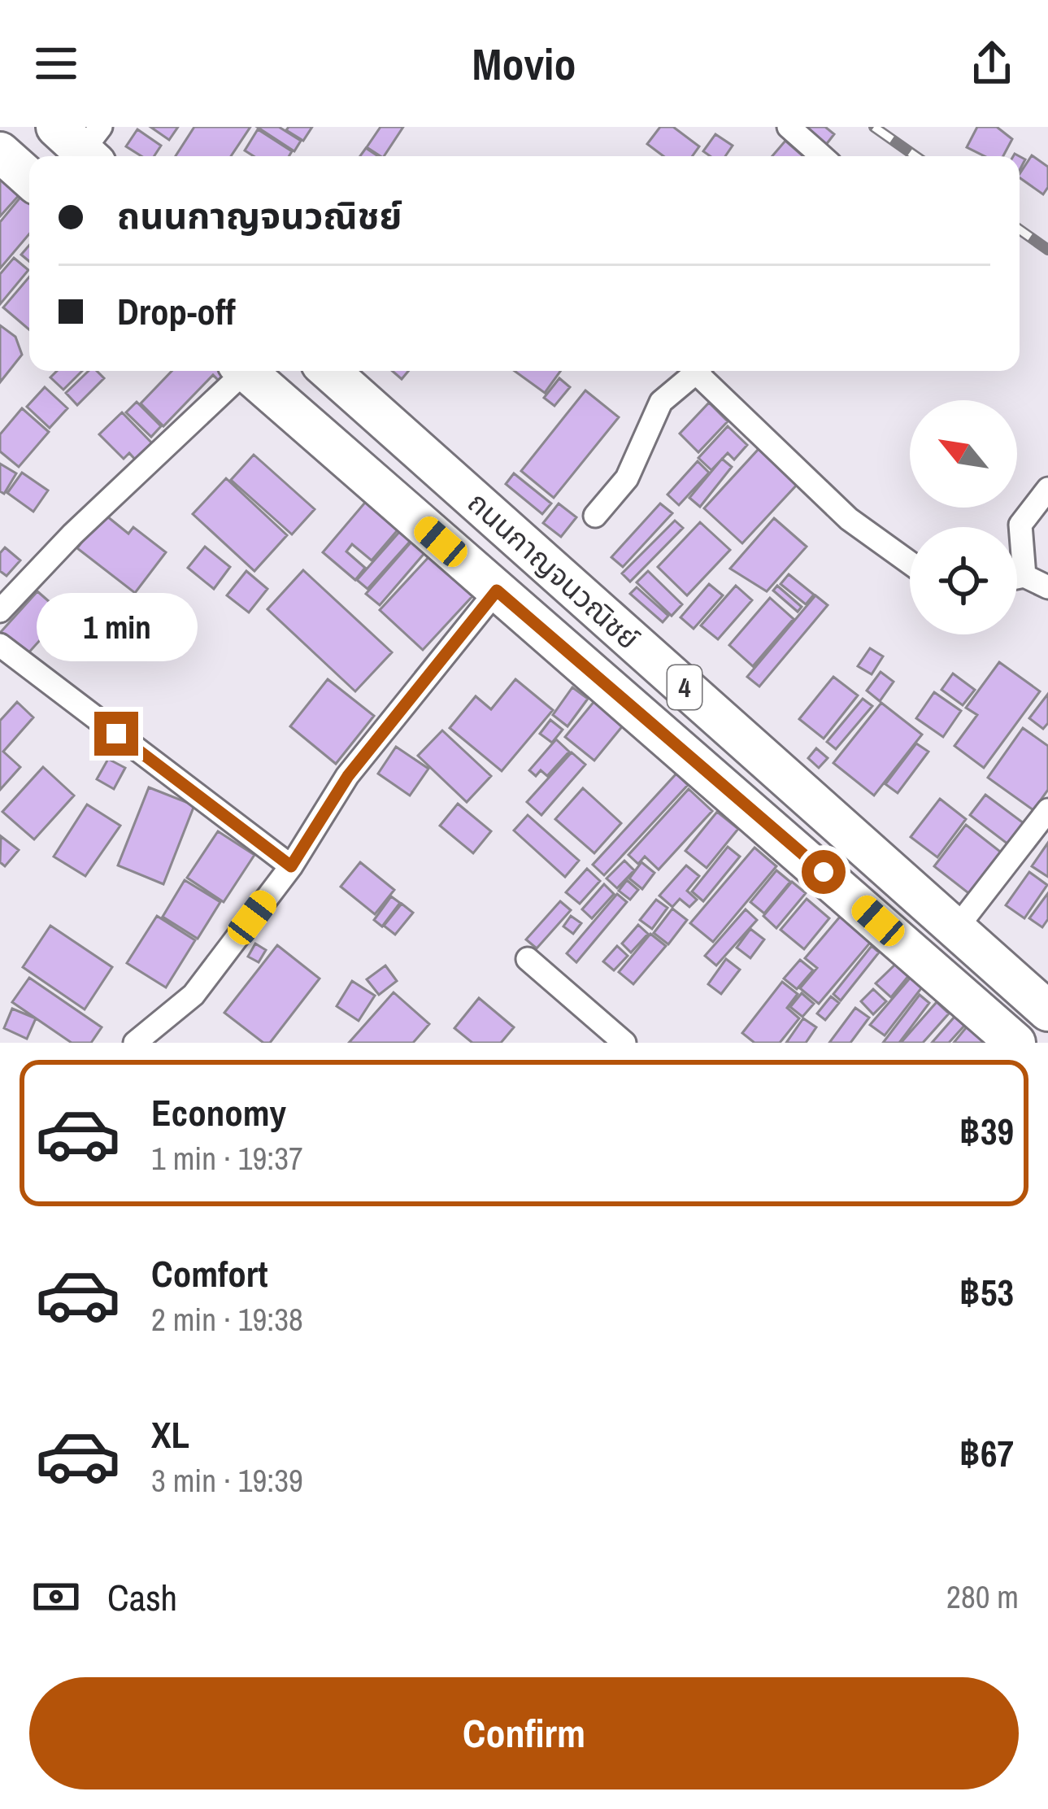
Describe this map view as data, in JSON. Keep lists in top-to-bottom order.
{
  "streets": {
    "highway": ["ถนนกาญจนวณิชย์", "4"]
  },
  "north": "top left",
  "page": {
    "header": "Movio",
    "banner": ["ถนนกาญจนวณิชย์", "Drop-off"],
    "bubble": "1 min",
    "list": [
      {
        "name": "Economy",
        "note": "1 min · 19:37",
        "value": "฿39"
      },
      {
        "name": "Comfort",
        "note": "2 min · 19:38",
        "value": "฿53"
      },
      {
        "name": "XL",
        "note": "3 min · 19:39",
        "value": "฿67"
      }
    ],
    "pay": ["Cash", "280 m"],
    "buttons": "Confirm"
  }
}
